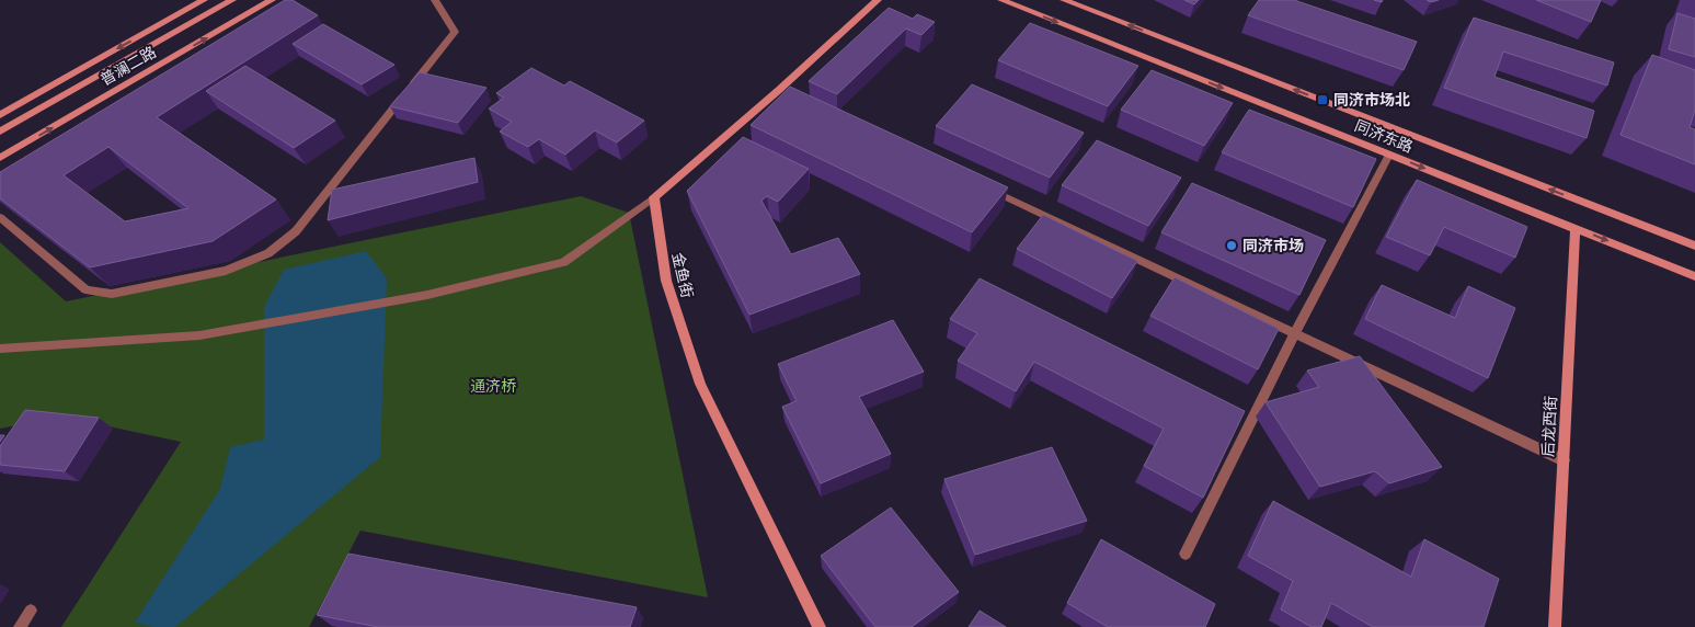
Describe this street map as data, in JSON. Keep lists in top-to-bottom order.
{
  "streets": {
    "main road": [
      "普澜二路",
      "同济东路",
      "金鱼街",
      "后龙西街"
    ]
  },
  "crossings": [
    ["同济东路", "后龙西街"]
  ],
  "parks": ["通济桥"],
  "places": {
    "transit": ["同济市场北"],
    "other": ["同济市场"]
  }
}
